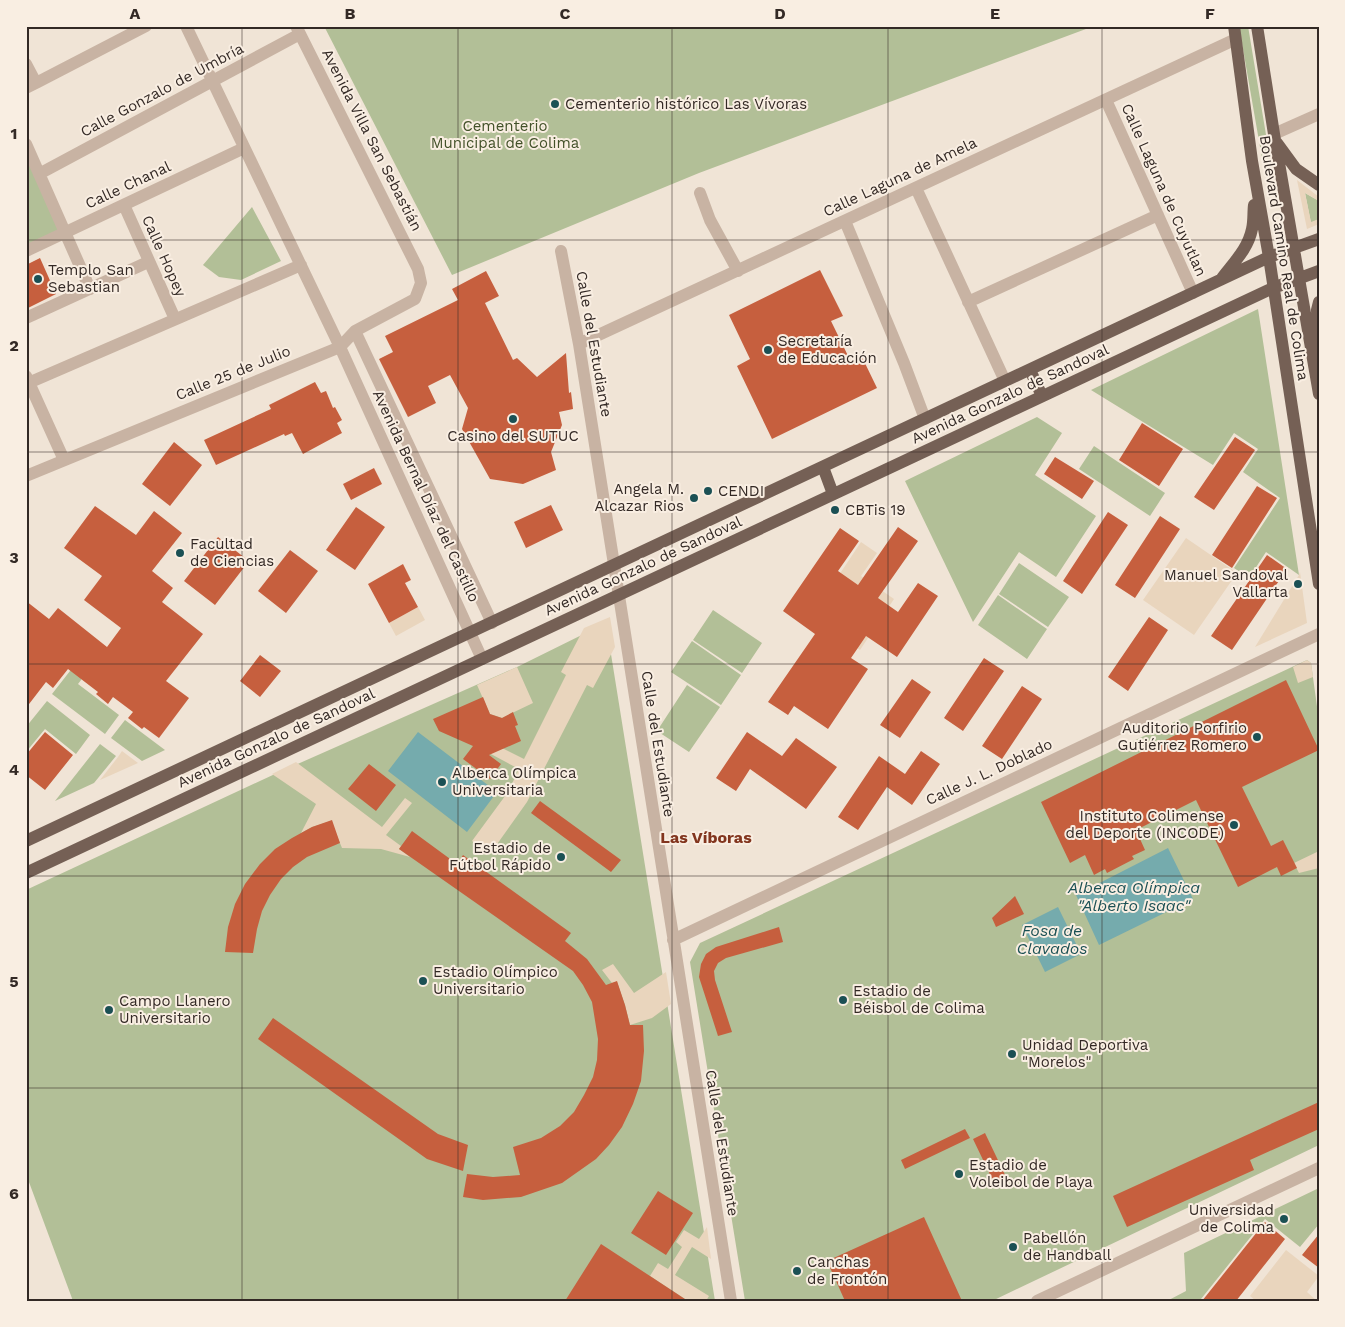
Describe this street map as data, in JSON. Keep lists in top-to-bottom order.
{
  "streets": {
    "main road": ["Boulevard Camino Real de Colima", "Avenida Gonzalo de Sandoval"],
    "street": [
      "Calle Gonzalo de Umbría",
      "Avenida Villa San Sebastián",
      "Calle Laguna de Amela",
      "Calle Chanal",
      "Calle Laguna de Cuyutlan",
      "Calle Hopey",
      "Calle del Estudiante",
      "Calle 25 de Julio",
      "Avenida Bernal Díaz del Castillo",
      "Calle J. L. Doblado"
    ]
  },
  "crossings": [
    ["Calle Gonzalo de Umbría", "Avenida Villa San Sebastián"],
    ["Calle Gonzalo de Umbría", "Avenida Bernal Díaz del Castillo"],
    ["Avenida Villa San Sebastián", "Calle 25 de Julio"],
    ["Calle Laguna de Amela", "Calle Laguna de Cuyutlan"],
    ["Calle Laguna de Amela", "Boulevard Camino Real de Colima"],
    ["Calle Laguna de Amela", "Calle del Estudiante"],
    ["Calle Chanal", "Calle Hopey"],
    ["Calle Chanal", "Avenida Bernal Díaz del Castillo"],
    ["Calle Laguna de Cuyutlan", "Avenida Gonzalo de Sandoval"],
    ["Boulevard Camino Real de Colima", "Avenida Gonzalo de Sandoval"],
    ["Calle del Estudiante", "Avenida Gonzalo de Sandoval"],
    ["Calle del Estudiante", "Calle J. L. Doblado"],
    ["Calle 25 de Julio", "Avenida Bernal Díaz del Castillo"],
    ["Avenida Gonzalo de Sandoval", "Avenida Bernal Díaz del Castillo"]
  ],
  "districts": ["Las Víboras"],
  "water": ["Alberca Olímpica \"Alberto Isaac\"", "Fosa de Clavados"],
  "parks": ["Cementerio Municipal de Colima"],
  "places": [
    "Cementerio histórico Las Vívoras",
    "Templo San Sebastian",
    "Secretaría de Educación",
    "Casino del SUTUC",
    "CENDI",
    "Angela M. Alcazar Rios",
    "CBTis 19",
    "Facultad de Ciencias",
    "Manuel Sandoval Vallarta",
    "Auditorio Porfirio Gutiérrez Romero",
    "Alberca Olímpica Universitaria",
    "Instituto Colimense del Deporte (INCODE)",
    "Estadio de Fútbol Rápido",
    "Estadio Olímpico Universitario",
    "Estadio de Béisbol de Colima",
    "Campo Llanero Universitario",
    "Unidad Deportiva \"Morelos\"",
    "Estadio de Voleibol de Playa",
    "Universidad de Colima",
    "Pabellón de Handball",
    "Canchas de Frontón"
  ],
  "grid": {
    "columns": [
      "A",
      "B",
      "C",
      "D",
      "E",
      "F"
    ],
    "rows": [
      "1",
      "2",
      "3",
      "4",
      "5",
      "6"
    ]
  }
}
